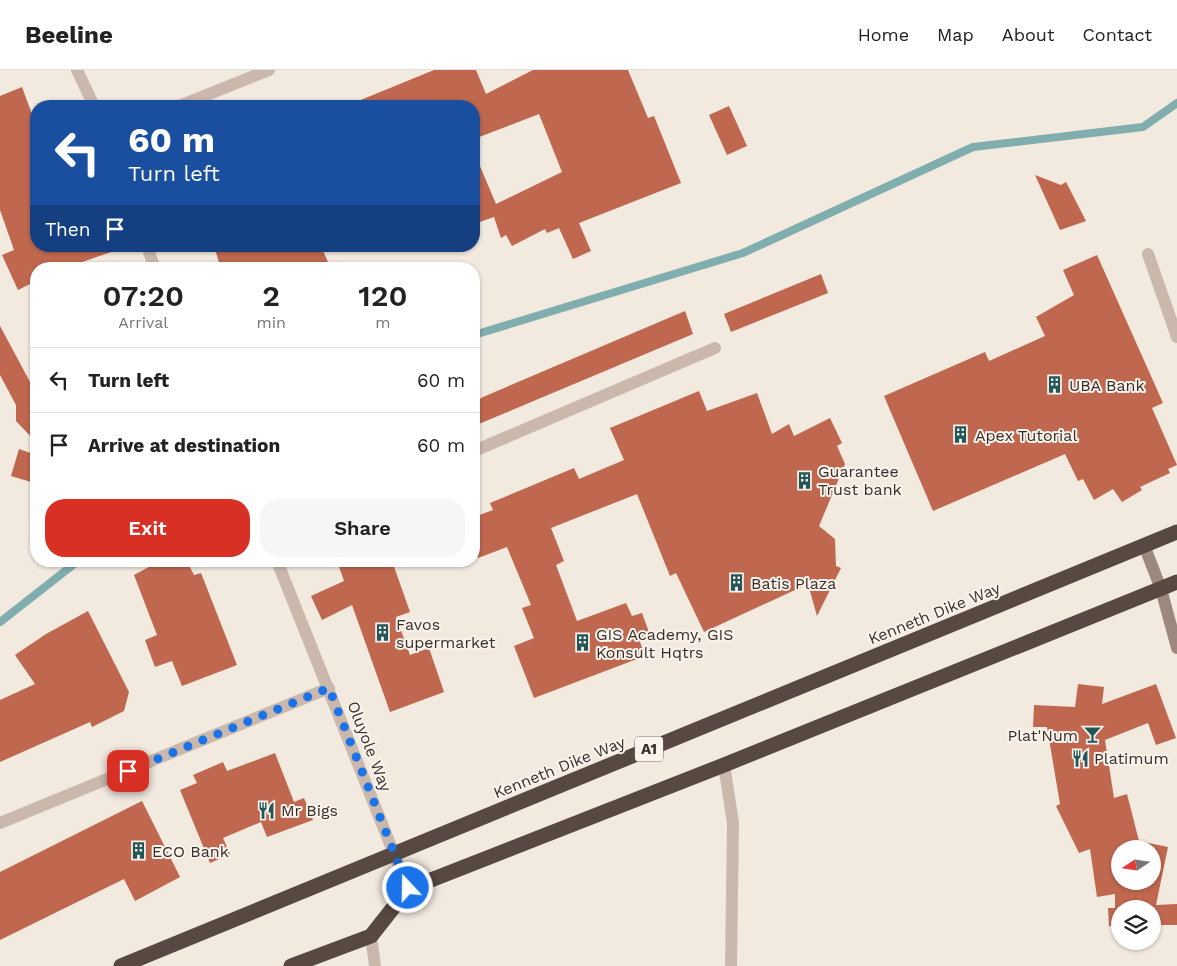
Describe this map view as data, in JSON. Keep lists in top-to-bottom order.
{
  "streets": {
    "highway": ["Kenneth Dike Way", "A1"],
    "street": ["Oluyole Way"]
  },
  "crossings": [
    ["Kenneth Dike Way", "Oluyole Way"]
  ],
  "places": {
    "building": [
      "UBA Bank",
      "Apex Tutorial",
      "Guarantee Trust bank",
      "Batis Plaza",
      "Favos supermarket",
      "GIS Academy, GIS Konsult Hqtrs",
      "ECO Bank"
    ],
    "bar": ["Plat'Num"],
    "restaurant": ["Platimum", "Mr Bigs"]
  },
  "north": "left",
  "page": {
    "header": "Beeline",
    "nav": [
      "Home",
      "Map",
      "About",
      "Contact"
    ],
    "turn": ["60 m", "Turn left"],
    "then": "Then",
    "eta": [
      "07:20",
      "Arrival",
      "2",
      "min",
      "120",
      "m"
    ],
    "list": [
      {
        "name": "Turn left",
        "value": "60 m"
      },
      {
        "name": "Arrive at destination",
        "value": "60 m"
      }
    ],
    "buttons": ["Exit", "Share"]
  }
}
